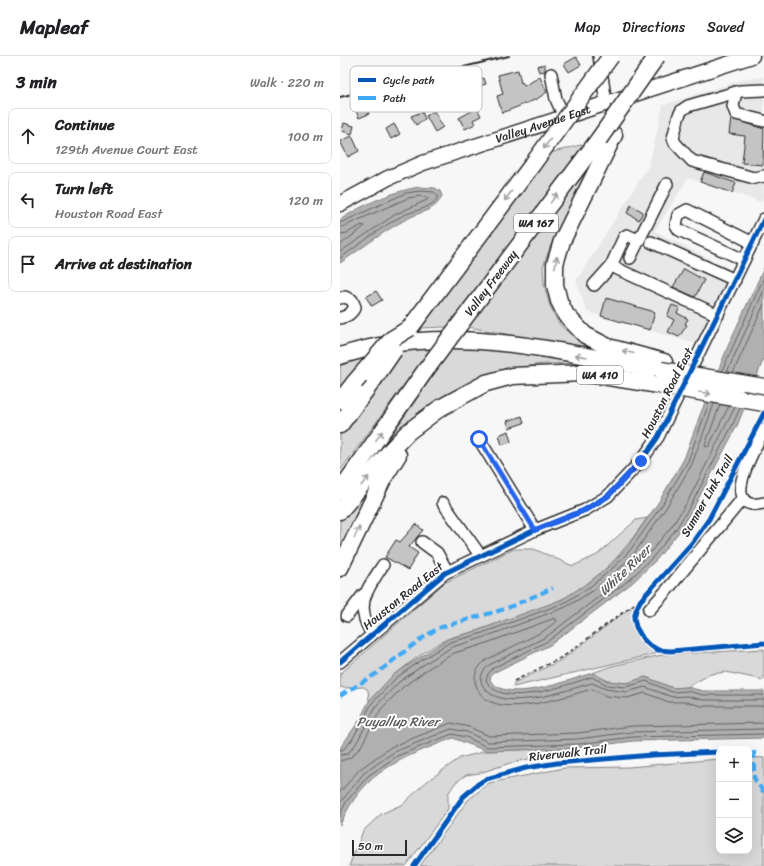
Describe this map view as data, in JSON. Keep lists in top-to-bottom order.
{
  "streets": {
    "highway": ["WA 167", "Valley Freeway", "WA 410"],
    "main road": ["Valley Avenue East"],
    "street": ["Houston Road East"],
    "cycle path": ["Sumner Link Trail", "Riverwalk Trail"]
  },
  "water": ["White River", "Puyallup River"],
  "legend": ["Cycle path", "Path"],
  "scale_bar": "50 m",
  "page": {
    "header": "Mapleaf",
    "nav": ["Map", "Directions", "Saved"],
    "heading": ["3 min", "Walk · 220 m"],
    "list": [
      ["Continue", "129th Avenue Court East", "100 m"],
      ["Turn left", "Houston Road East", "120 m"],
      "Arrive at destination"
    ],
    "map_buttons": ["+", "−"],
    "scale": "50 m"
  }
}
